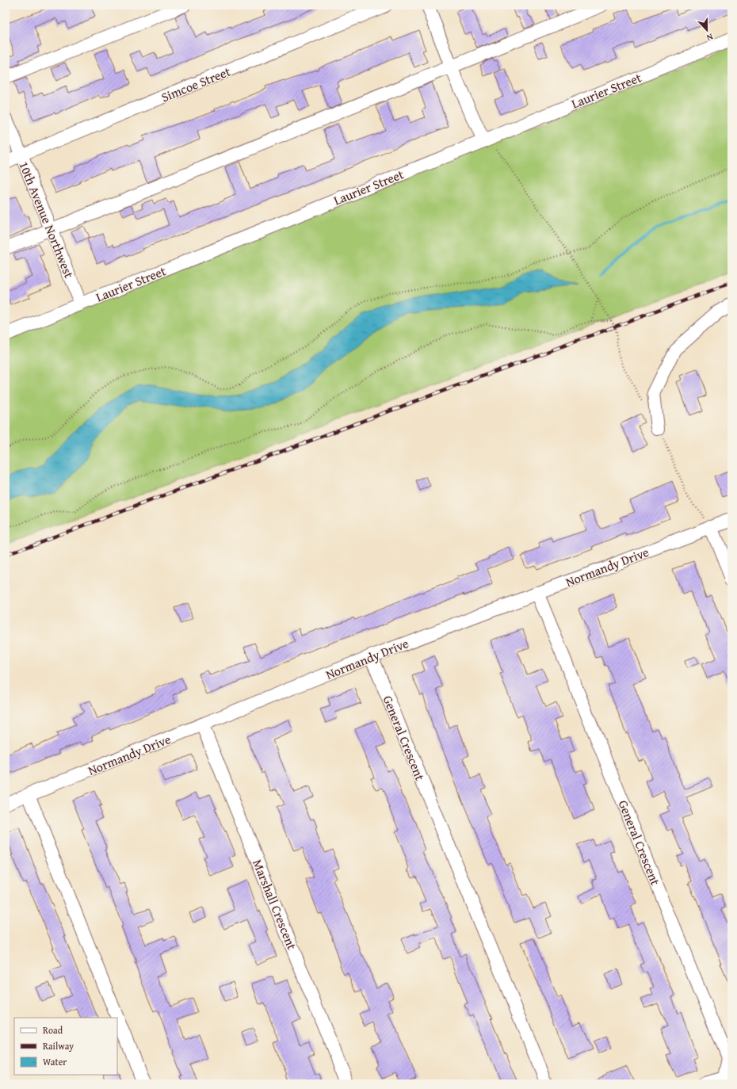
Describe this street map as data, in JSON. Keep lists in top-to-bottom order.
{
  "streets": {
    "street": [
      "Simcoe Street",
      "Laurier Street",
      "10th Avenue Northwest",
      "Normandy Drive",
      "General Crescent",
      "Marshall Crescent"
    ]
  },
  "crossings": [
    ["Simcoe Street", "10th Avenue Northwest"],
    ["Laurier Street", "10th Avenue Northwest"],
    ["Normandy Drive", "General Crescent"],
    ["Normandy Drive", "Marshall Crescent"]
  ],
  "legend": ["Road", "Railway", "Water"],
  "north": "bottom"
}
